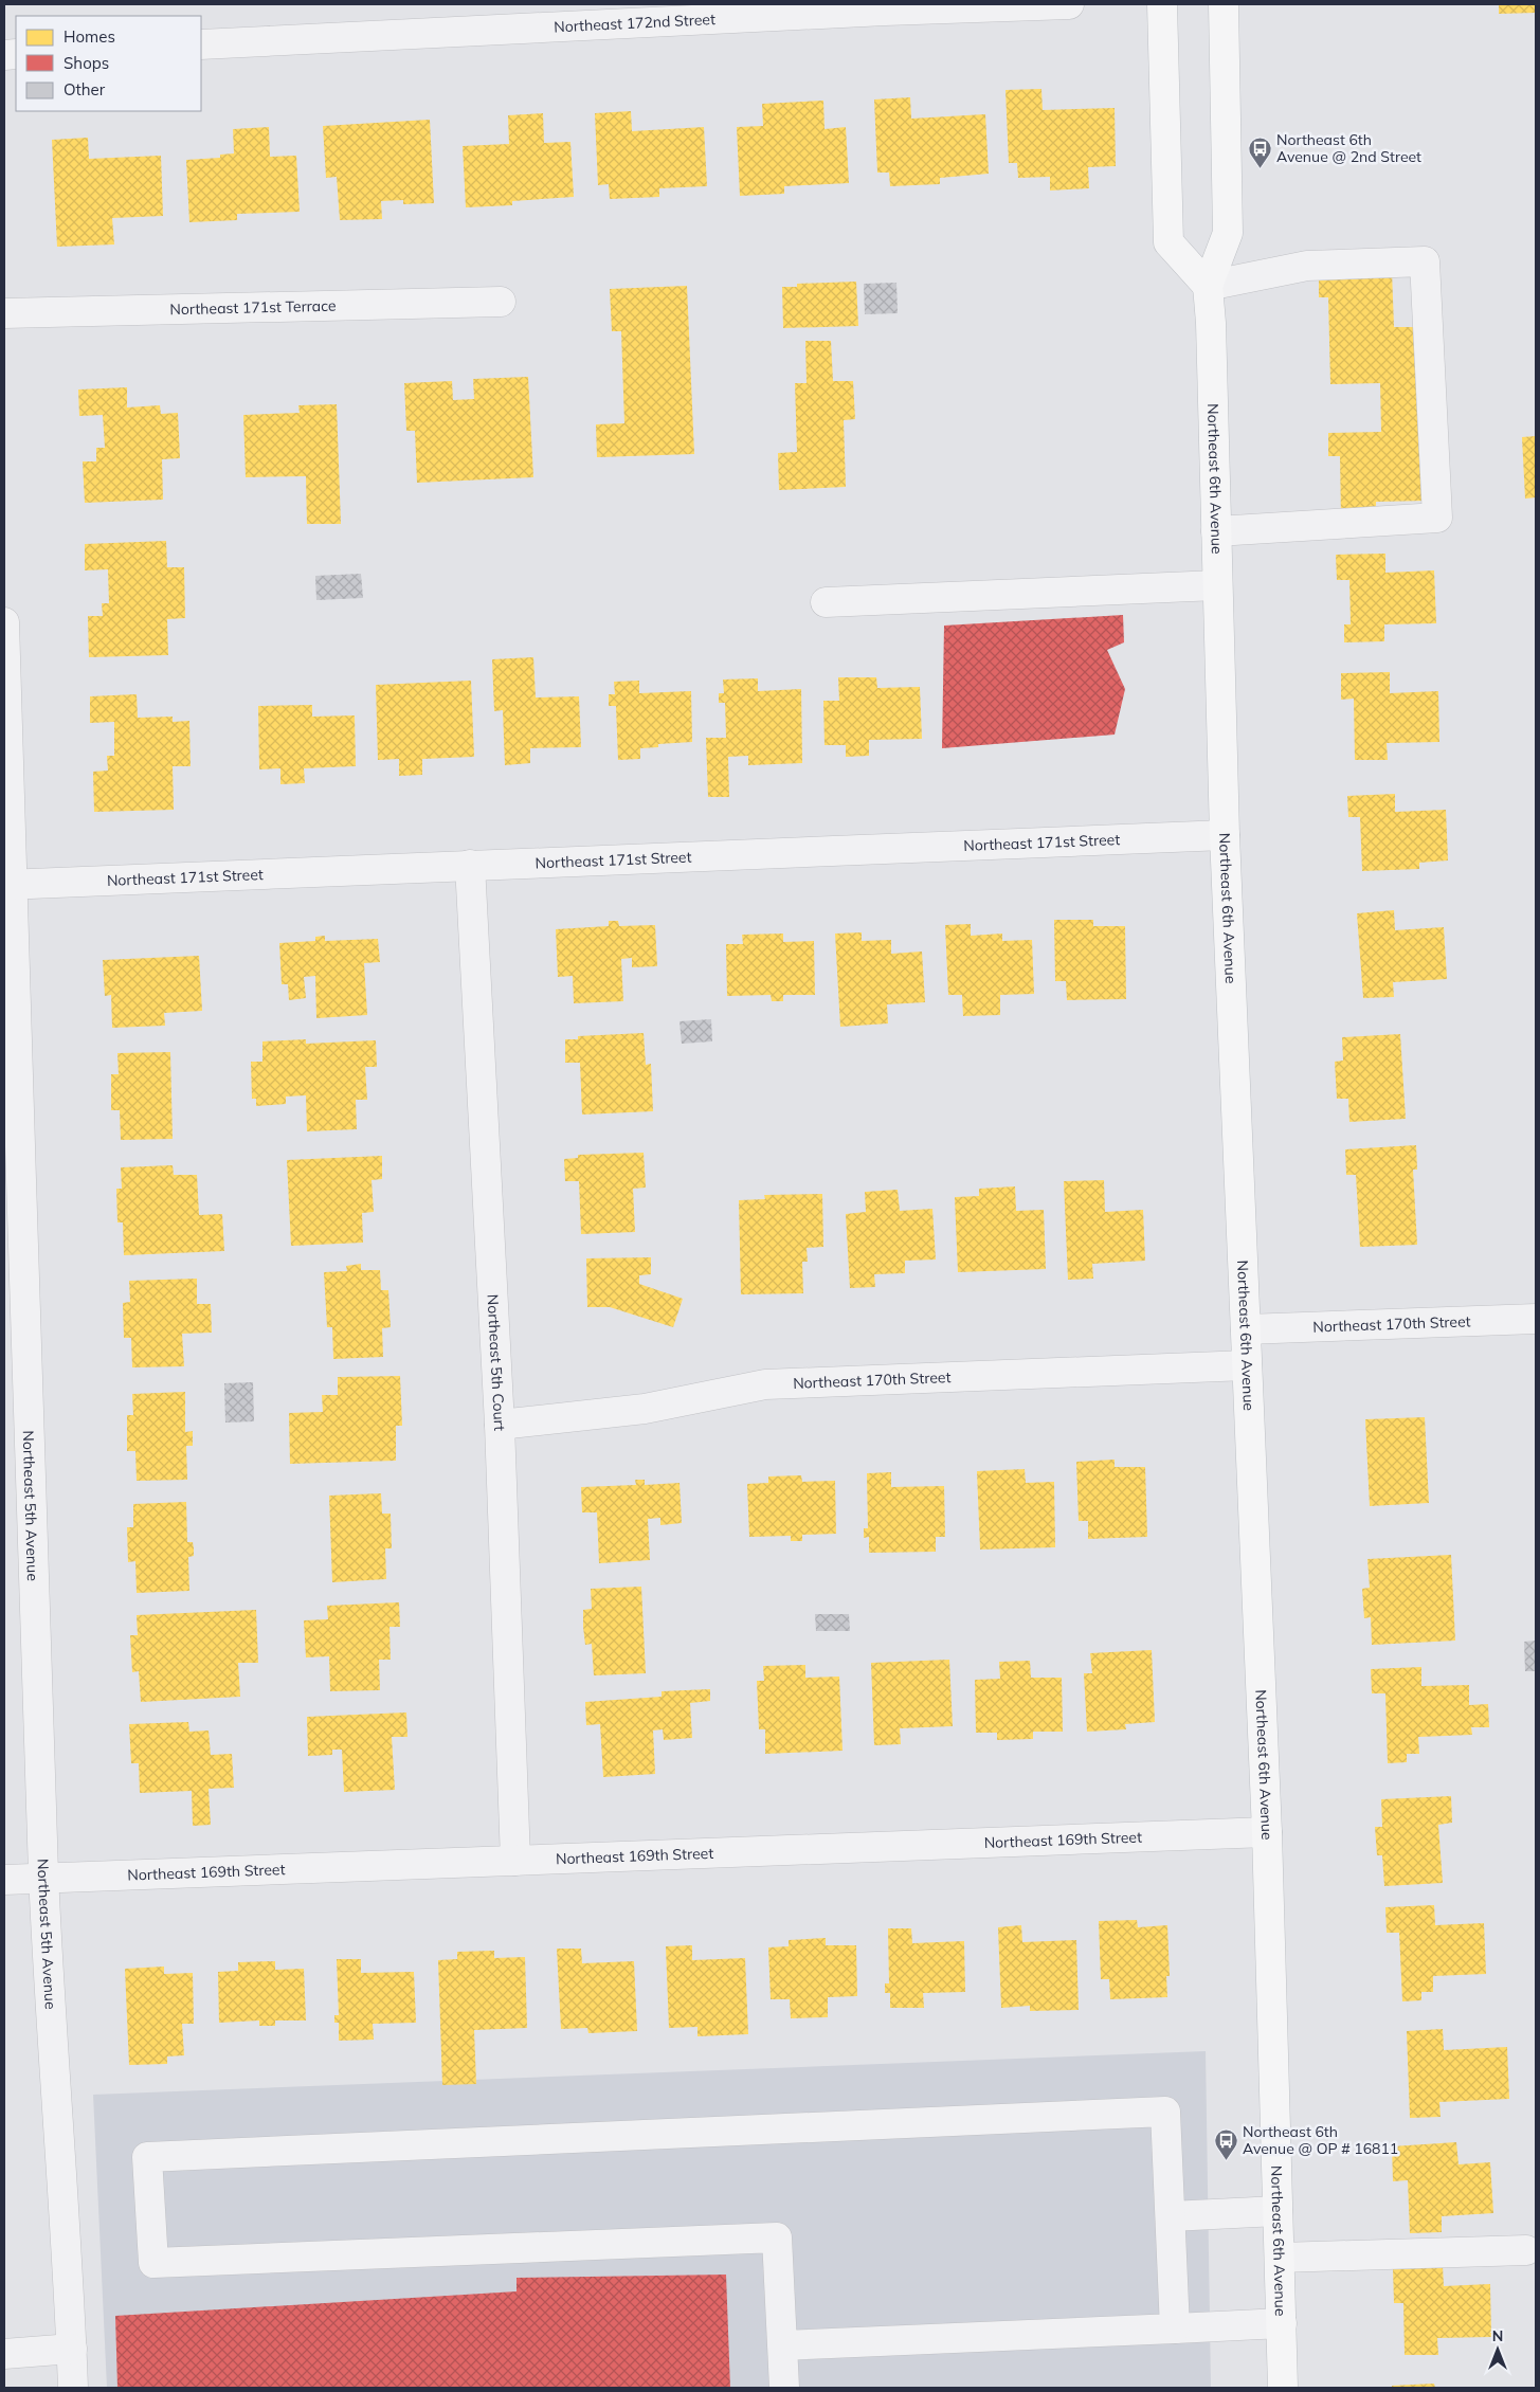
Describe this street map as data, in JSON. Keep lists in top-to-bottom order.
{
  "streets": {
    "main road": ["Northeast 6th Avenue"],
    "street": [
      "Northeast 172nd Street",
      "Northeast 171st Terrace",
      "Northeast 171st Street",
      "Northeast 170th Street",
      "Northeast 5th Court",
      "Northeast 5th Avenue",
      "Northeast 169th Street"
    ]
  },
  "crossings": [
    ["Northeast 6th Avenue", "Northeast 171st Street"],
    ["Northeast 6th Avenue", "Northeast 170th Street"],
    ["Northeast 6th Avenue", "Northeast 169th Street"],
    ["Northeast 171st Street", "Northeast 5th Court"],
    ["Northeast 171st Street", "Northeast 5th Avenue"],
    ["Northeast 170th Street", "Northeast 5th Court"],
    ["Northeast 5th Court", "Northeast 169th Street"],
    ["Northeast 5th Avenue", "Northeast 169th Street"]
  ],
  "places": {
    "bus stop": ["Northeast 6th Avenue @ 2nd Street", "Northeast 6th Avenue @ OP # 16811"]
  },
  "legend": ["Homes", "Shops", "Other"],
  "north": "top"
}
